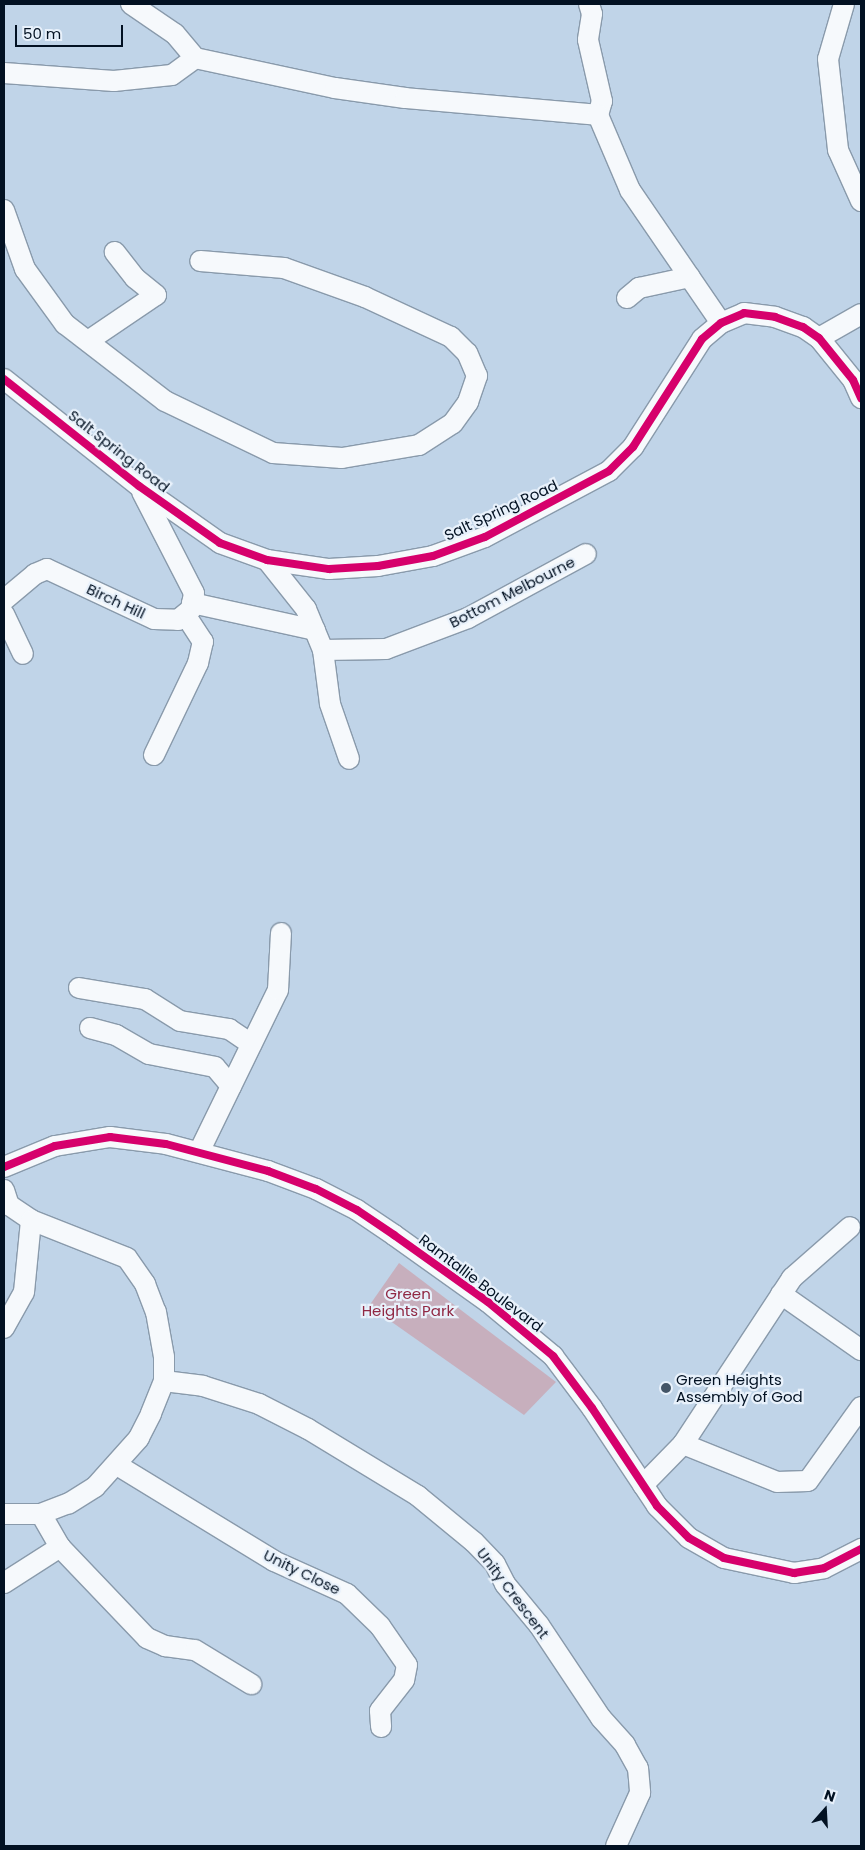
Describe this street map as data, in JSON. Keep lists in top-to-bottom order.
{
  "streets": {
    "street": [
      "Salt Spring Road",
      "Bottom Melbourne",
      "Birch Hill",
      "Ramtallie Boulevard",
      "Unity Close",
      "Unity Crescent"
    ]
  },
  "parks": ["Green Heights Park"],
  "places": ["Green Heights Assembly of God"],
  "scale_bar": "50 m",
  "north": "top"
}
